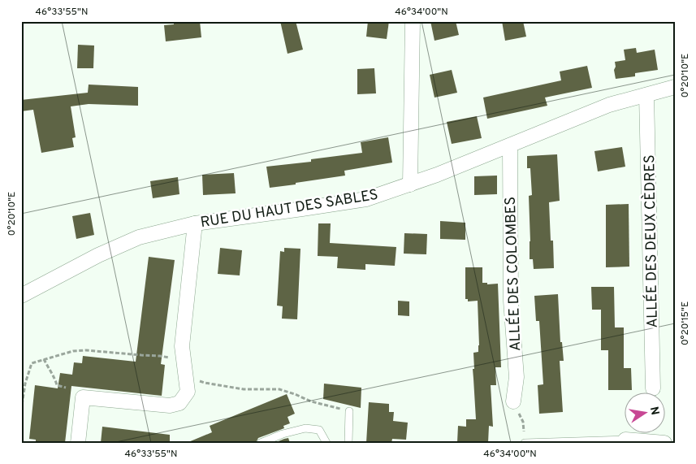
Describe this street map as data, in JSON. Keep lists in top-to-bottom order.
{
  "streets": {
    "street": ["RUE DU HAUT DES SABLES", "ALLÉE DES DEUX CÈDRES", "ALLÉE DES COLOMBES"]
  },
  "crossings": [
    ["RUE DU HAUT DES SABLES", "ALLÉE DES DEUX CÈDRES"],
    ["RUE DU HAUT DES SABLES", "ALLÉE DES COLOMBES"]
  ],
  "north": "right",
  "coordinates": [
    "46°33'55\"N",
    "46°34'00\"N",
    "0°20'10\"E",
    "0°20'15\"E"
  ]
}
